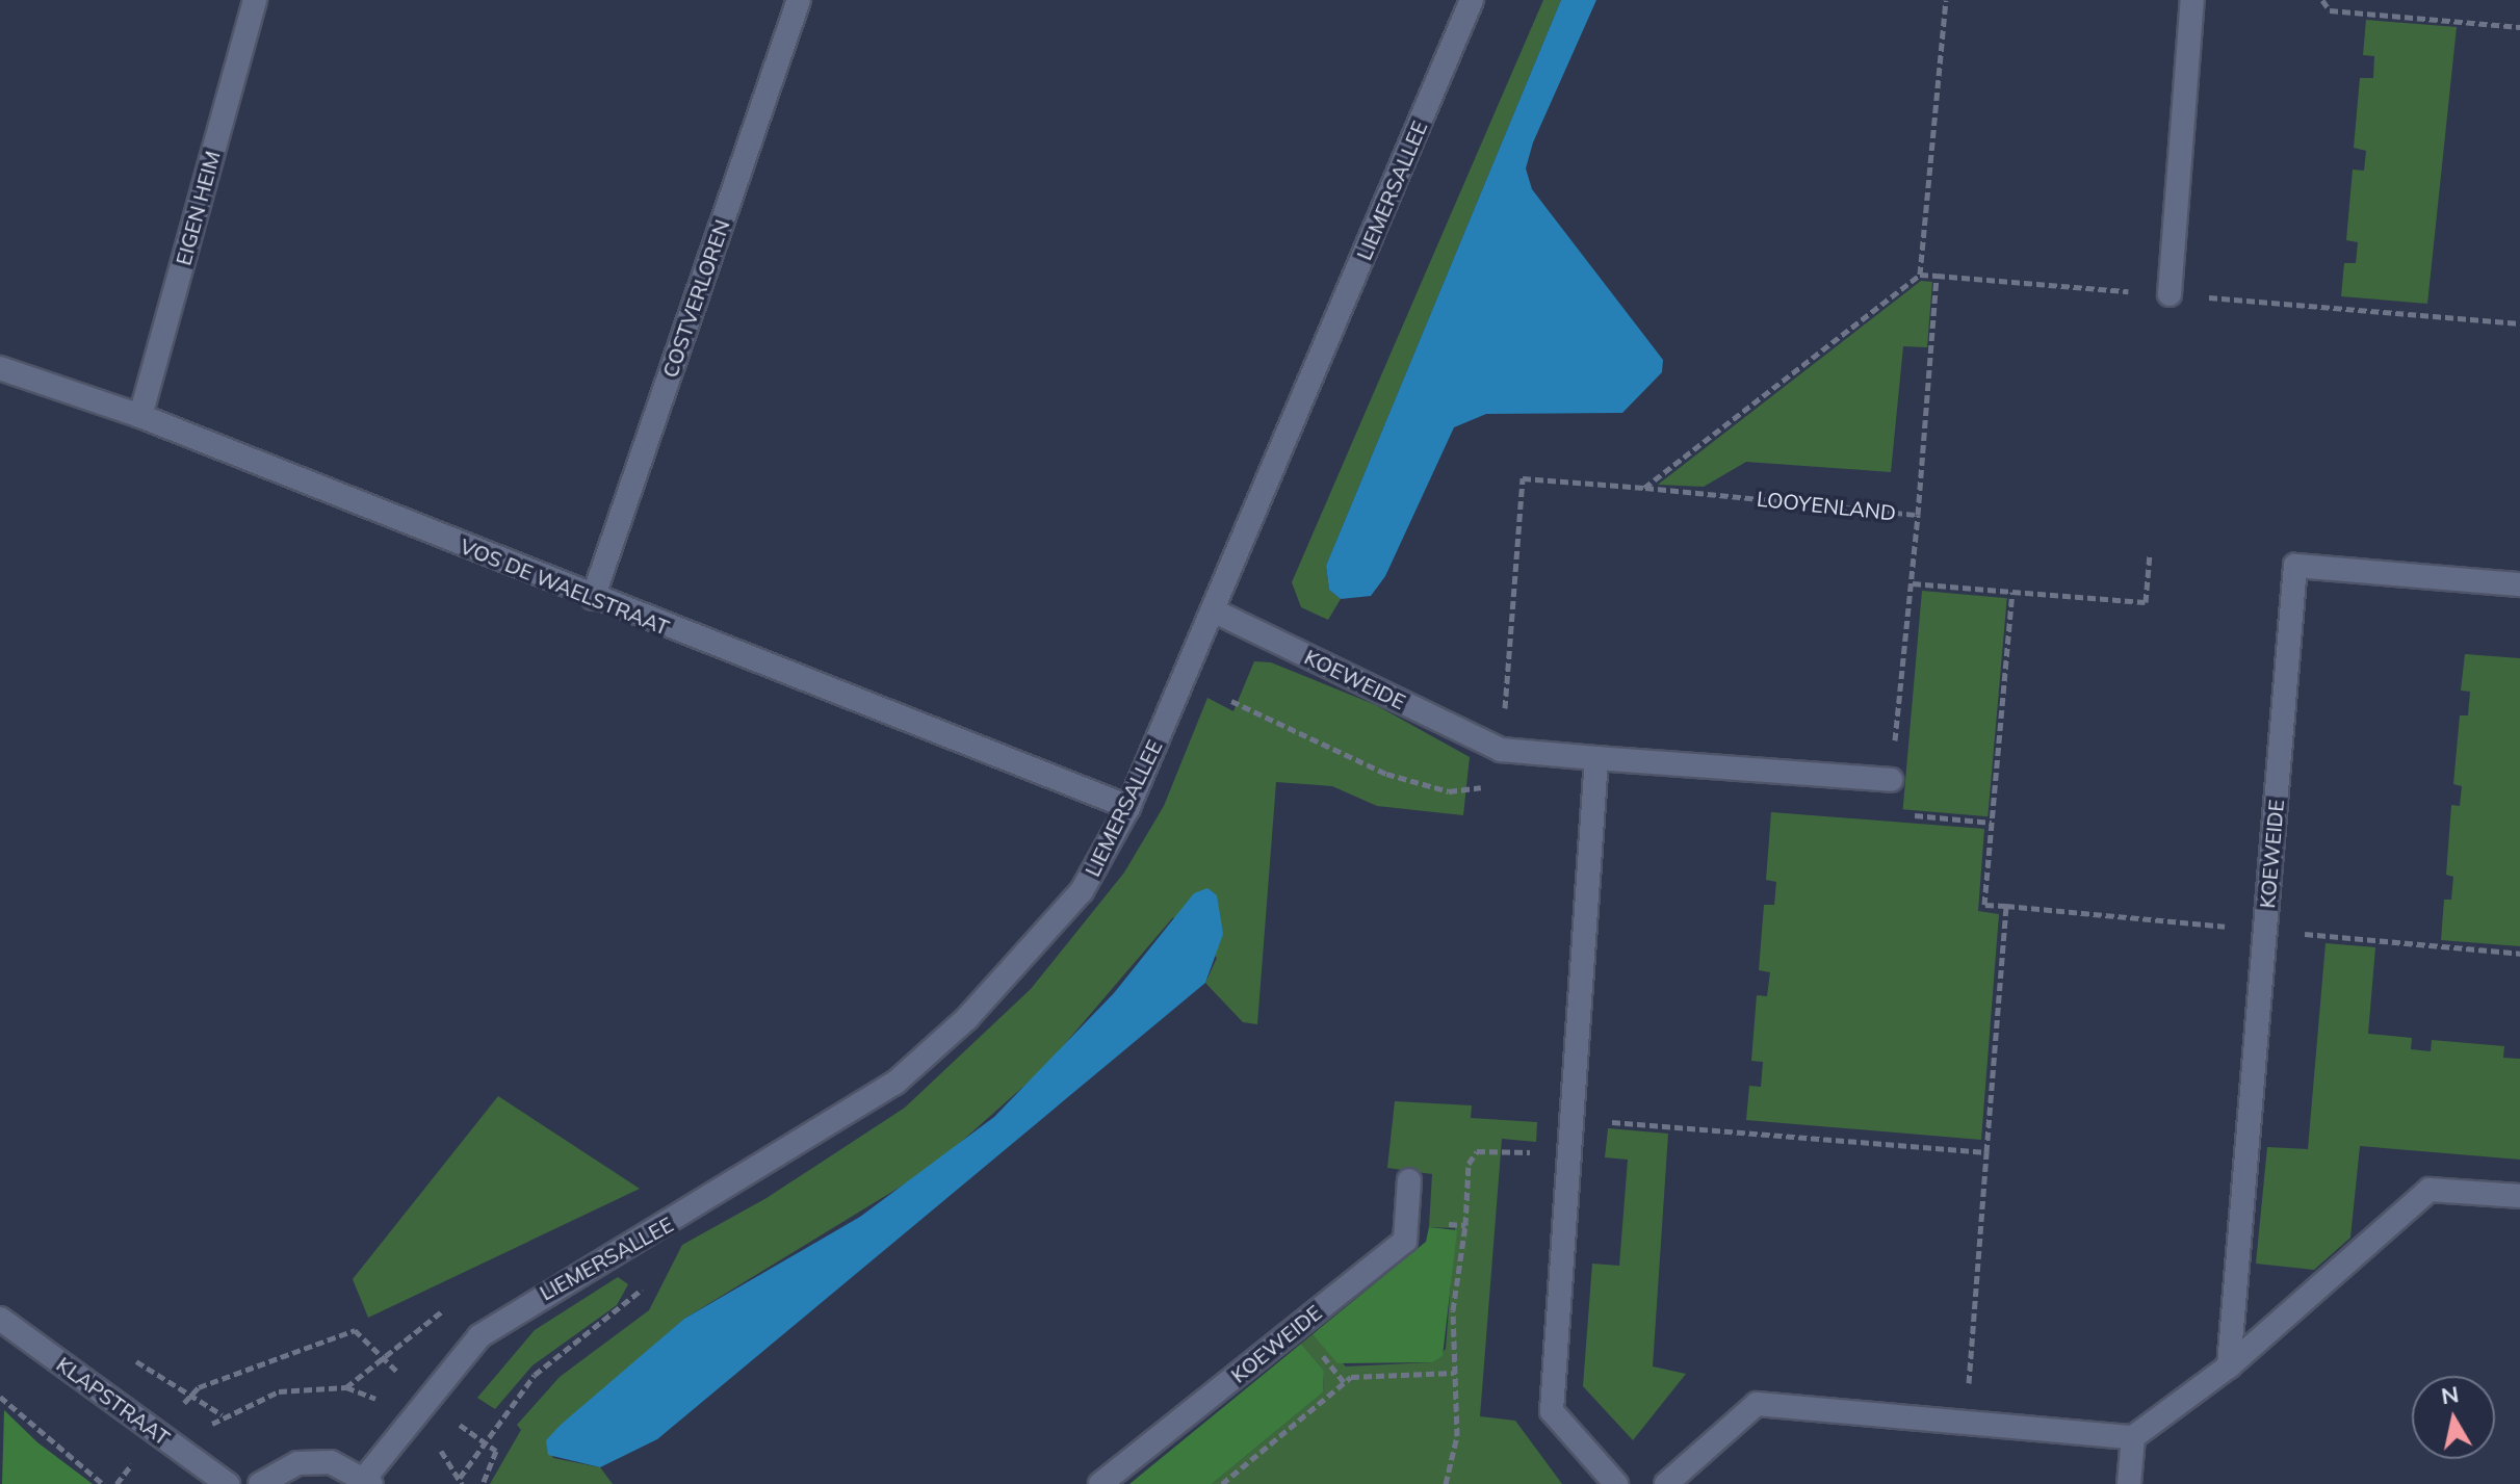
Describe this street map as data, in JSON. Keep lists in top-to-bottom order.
{
  "streets": {
    "street": [
      "LIEMERSALLEE",
      "EIGEN HEIM",
      "COSTVERLOREN",
      "VOS DE WAELSTRAAT",
      "KOEWEIDE",
      "KLAPSTRAAT"
    ],
    "path": ["LOOYENLAND"]
  },
  "crossings": [
    ["LIEMERSALLEE", "VOS DE WAELSTRAAT"],
    ["LIEMERSALLEE", "KOEWEIDE"],
    ["EIGEN HEIM", "VOS DE WAELSTRAAT"],
    ["COSTVERLOREN", "VOS DE WAELSTRAAT"],
    ["LOOYENLAND", "KOEWEIDE"]
  ],
  "north": "top"
}
